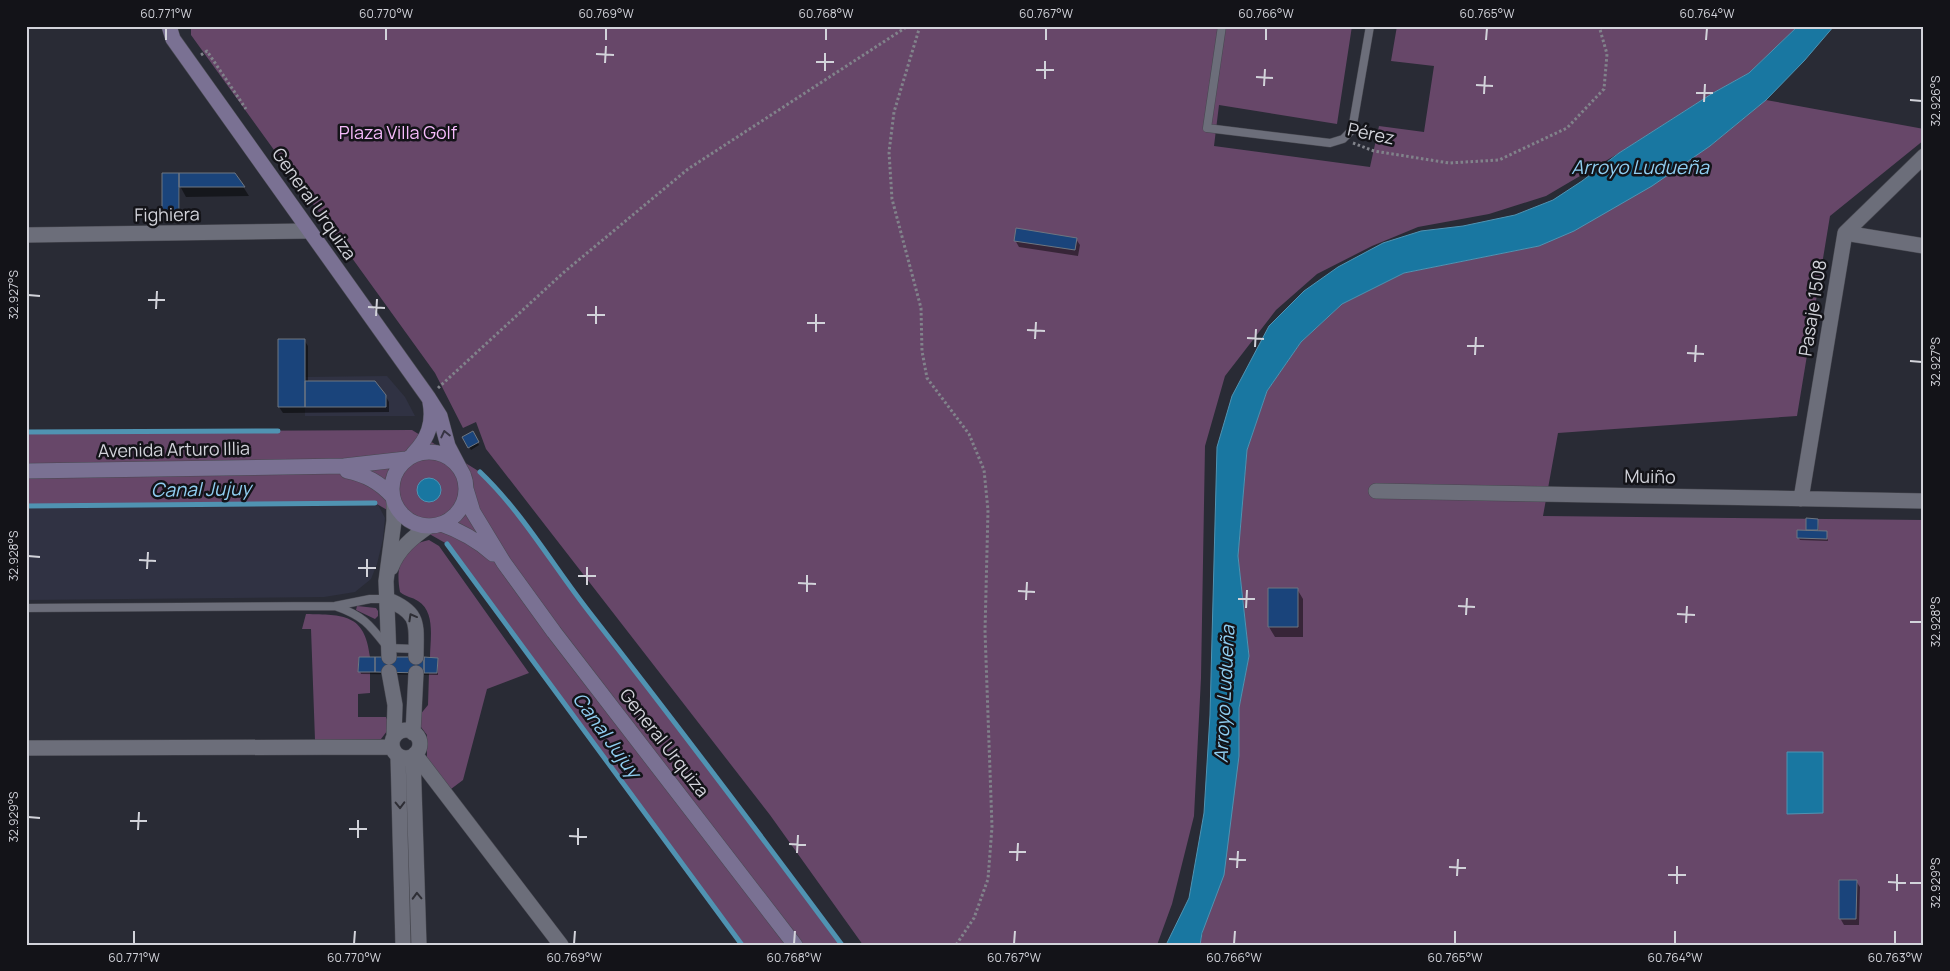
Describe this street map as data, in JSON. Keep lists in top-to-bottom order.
{
  "streets": {
    "main road": ["General Urquiza", "Avenida Arturo Illia"],
    "street": ["Fighiera", "Pasaje 1508", "Muiño"],
    "lane": ["Pérez"]
  },
  "crossings": [
    ["General Urquiza", "Fighiera"],
    ["General Urquiza", "Avenida Arturo Illia"],
    ["Pasaje 1508", "Muiño"]
  ],
  "water": ["Arroyo Ludueña", "Canal Jujuy"],
  "parks": ["Plaza Villa Golf"],
  "coordinates": [
    "60.771°W",
    "60.770°W",
    "60.769°W",
    "60.768°W",
    "60.767°W",
    "60.766°W",
    "60.765°W",
    "60.764°W",
    "32.926°S",
    "32.927°S",
    "32.928°S",
    "32.929°S",
    "60.763°W"
  ]
}
